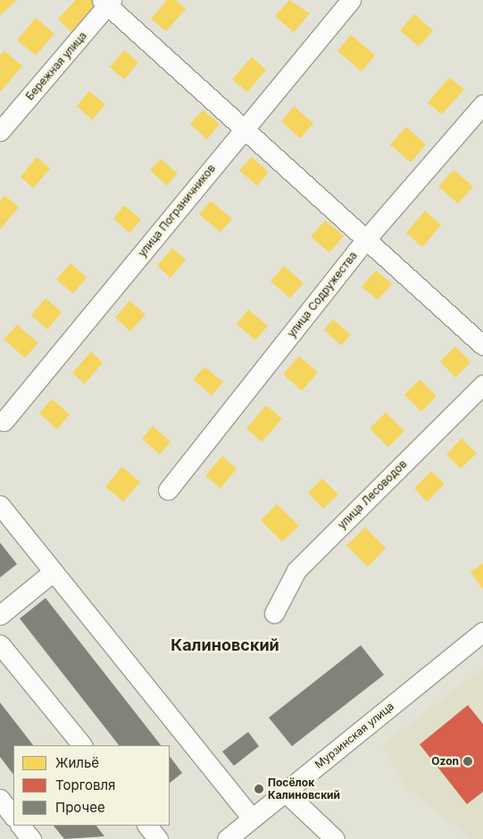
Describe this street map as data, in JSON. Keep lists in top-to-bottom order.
{
  "streets": {
    "street": [
      "Бережная улица",
      "улица Пограничников",
      "улица Содружества",
      "улица Лесоводов",
      "Мурзинская улица"
    ]
  },
  "districts": ["Калиновский"],
  "places": ["Ozon", "Посёлок Калиновский"],
  "legend": ["Жильё", "Торговля", "Прочее"]
}
